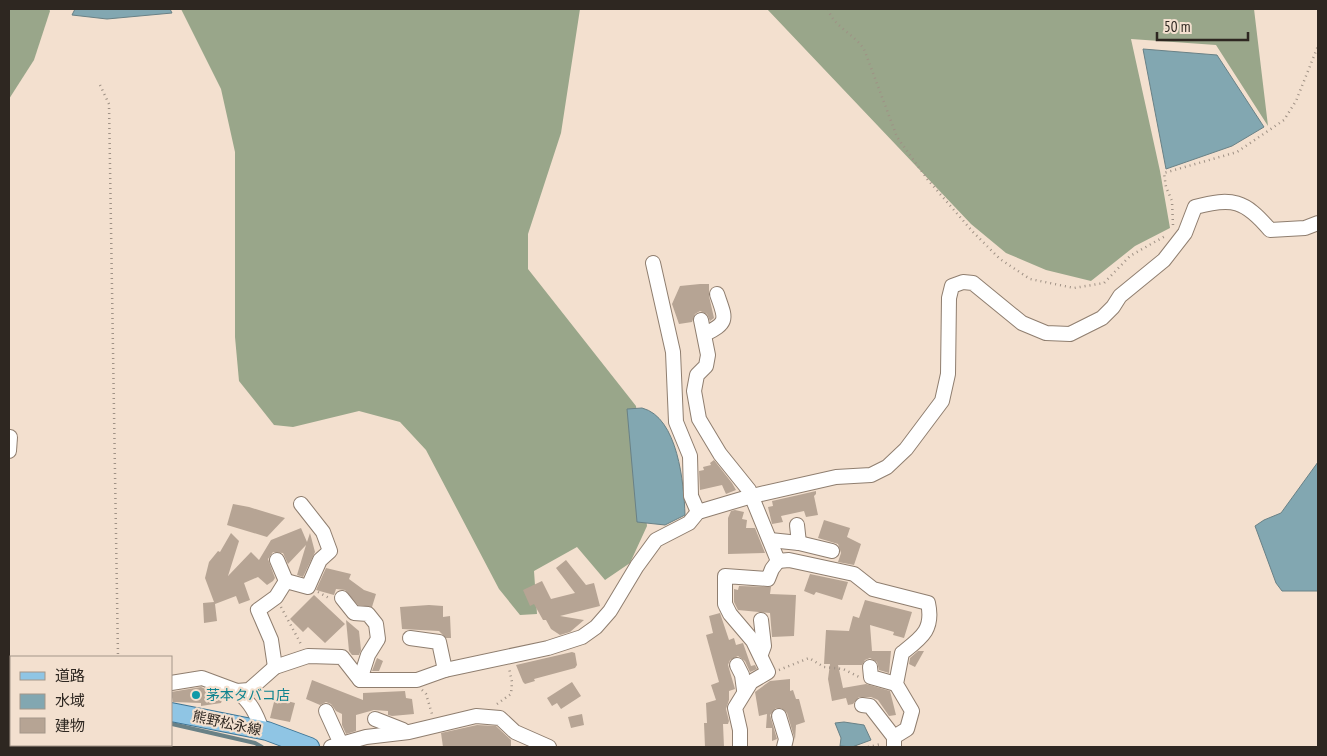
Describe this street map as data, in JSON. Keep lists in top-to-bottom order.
{
  "streets": {
    "main road": ["熊野松永線"]
  },
  "places": ["茅本タバコ店"],
  "legend": ["道路", "水域", "建物"],
  "scale_bar": "50 m"
}
